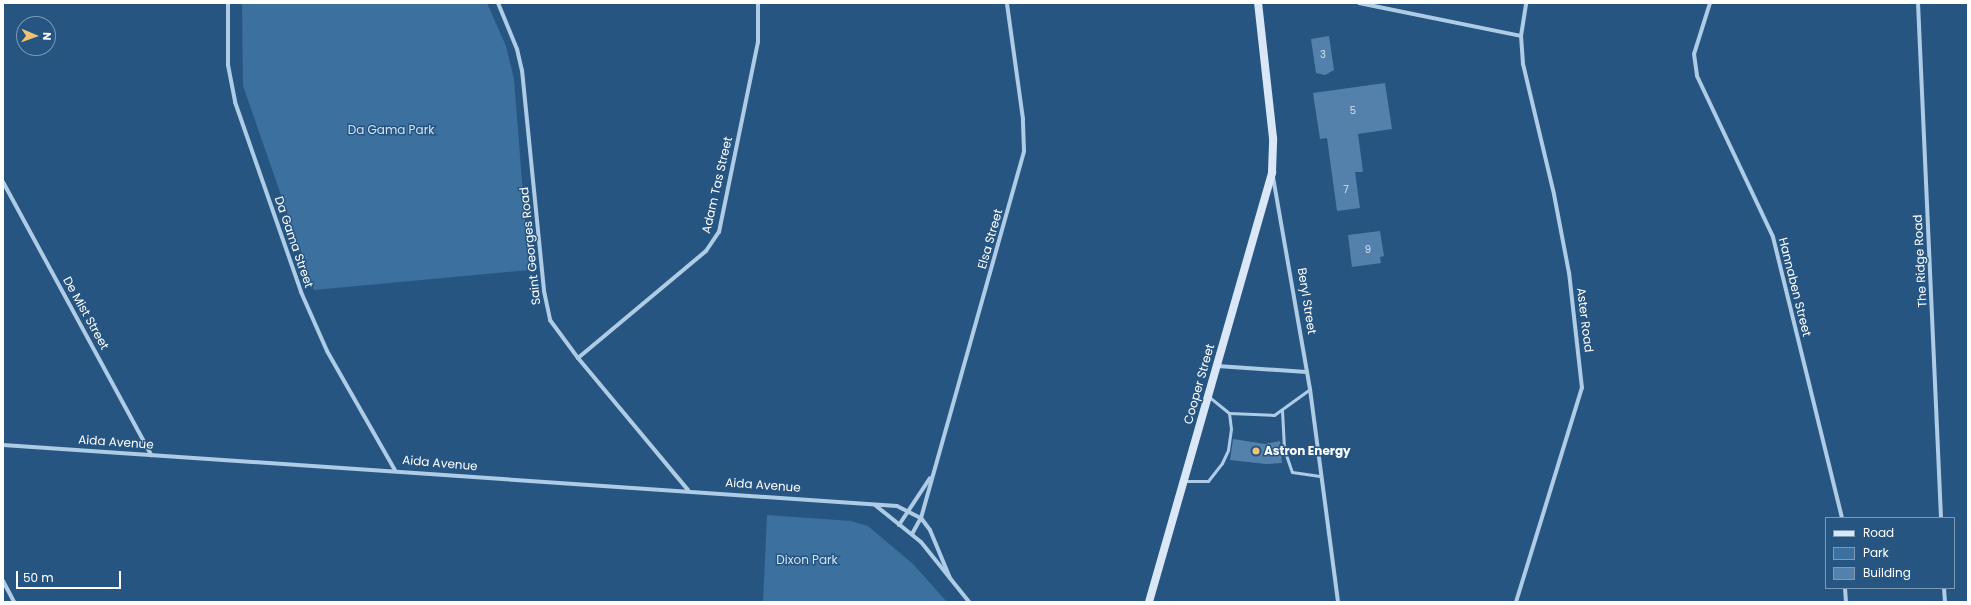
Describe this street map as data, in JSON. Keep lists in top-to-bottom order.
{
  "streets": {
    "main road": ["Beryl Street", "Cooper Street"],
    "street": [
      "Adam Tas Street",
      "Elsa Street",
      "Da Gama Street",
      "Saint Georges Road",
      "The Ridge Road",
      "Hannaben Street",
      "De Mist Street",
      "Aster Road",
      "Aida Avenue"
    ]
  },
  "crossings": [
    ["Adam Tas Street", "Saint Georges Road"],
    ["Elsa Street", "Aida Avenue"],
    ["Da Gama Street", "Aida Avenue"],
    ["Saint Georges Road", "Aida Avenue"],
    ["Beryl Street", "Cooper Street"],
    ["De Mist Street", "Aida Avenue"]
  ],
  "parks": ["Da Gama Park", "Dixon Park"],
  "places": ["Astron Energy"],
  "house_numbers": [
    "3",
    "5",
    "7",
    "9"
  ],
  "legend": ["Road", "Park", "Building"],
  "scale_bar": "50 m",
  "north": "right"
}
